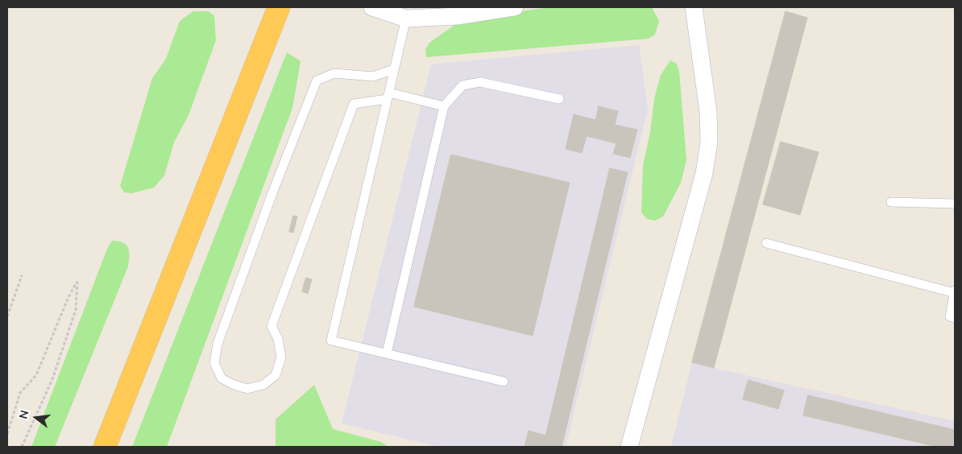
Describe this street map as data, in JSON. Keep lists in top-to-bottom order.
{
  "north": "left"
}
